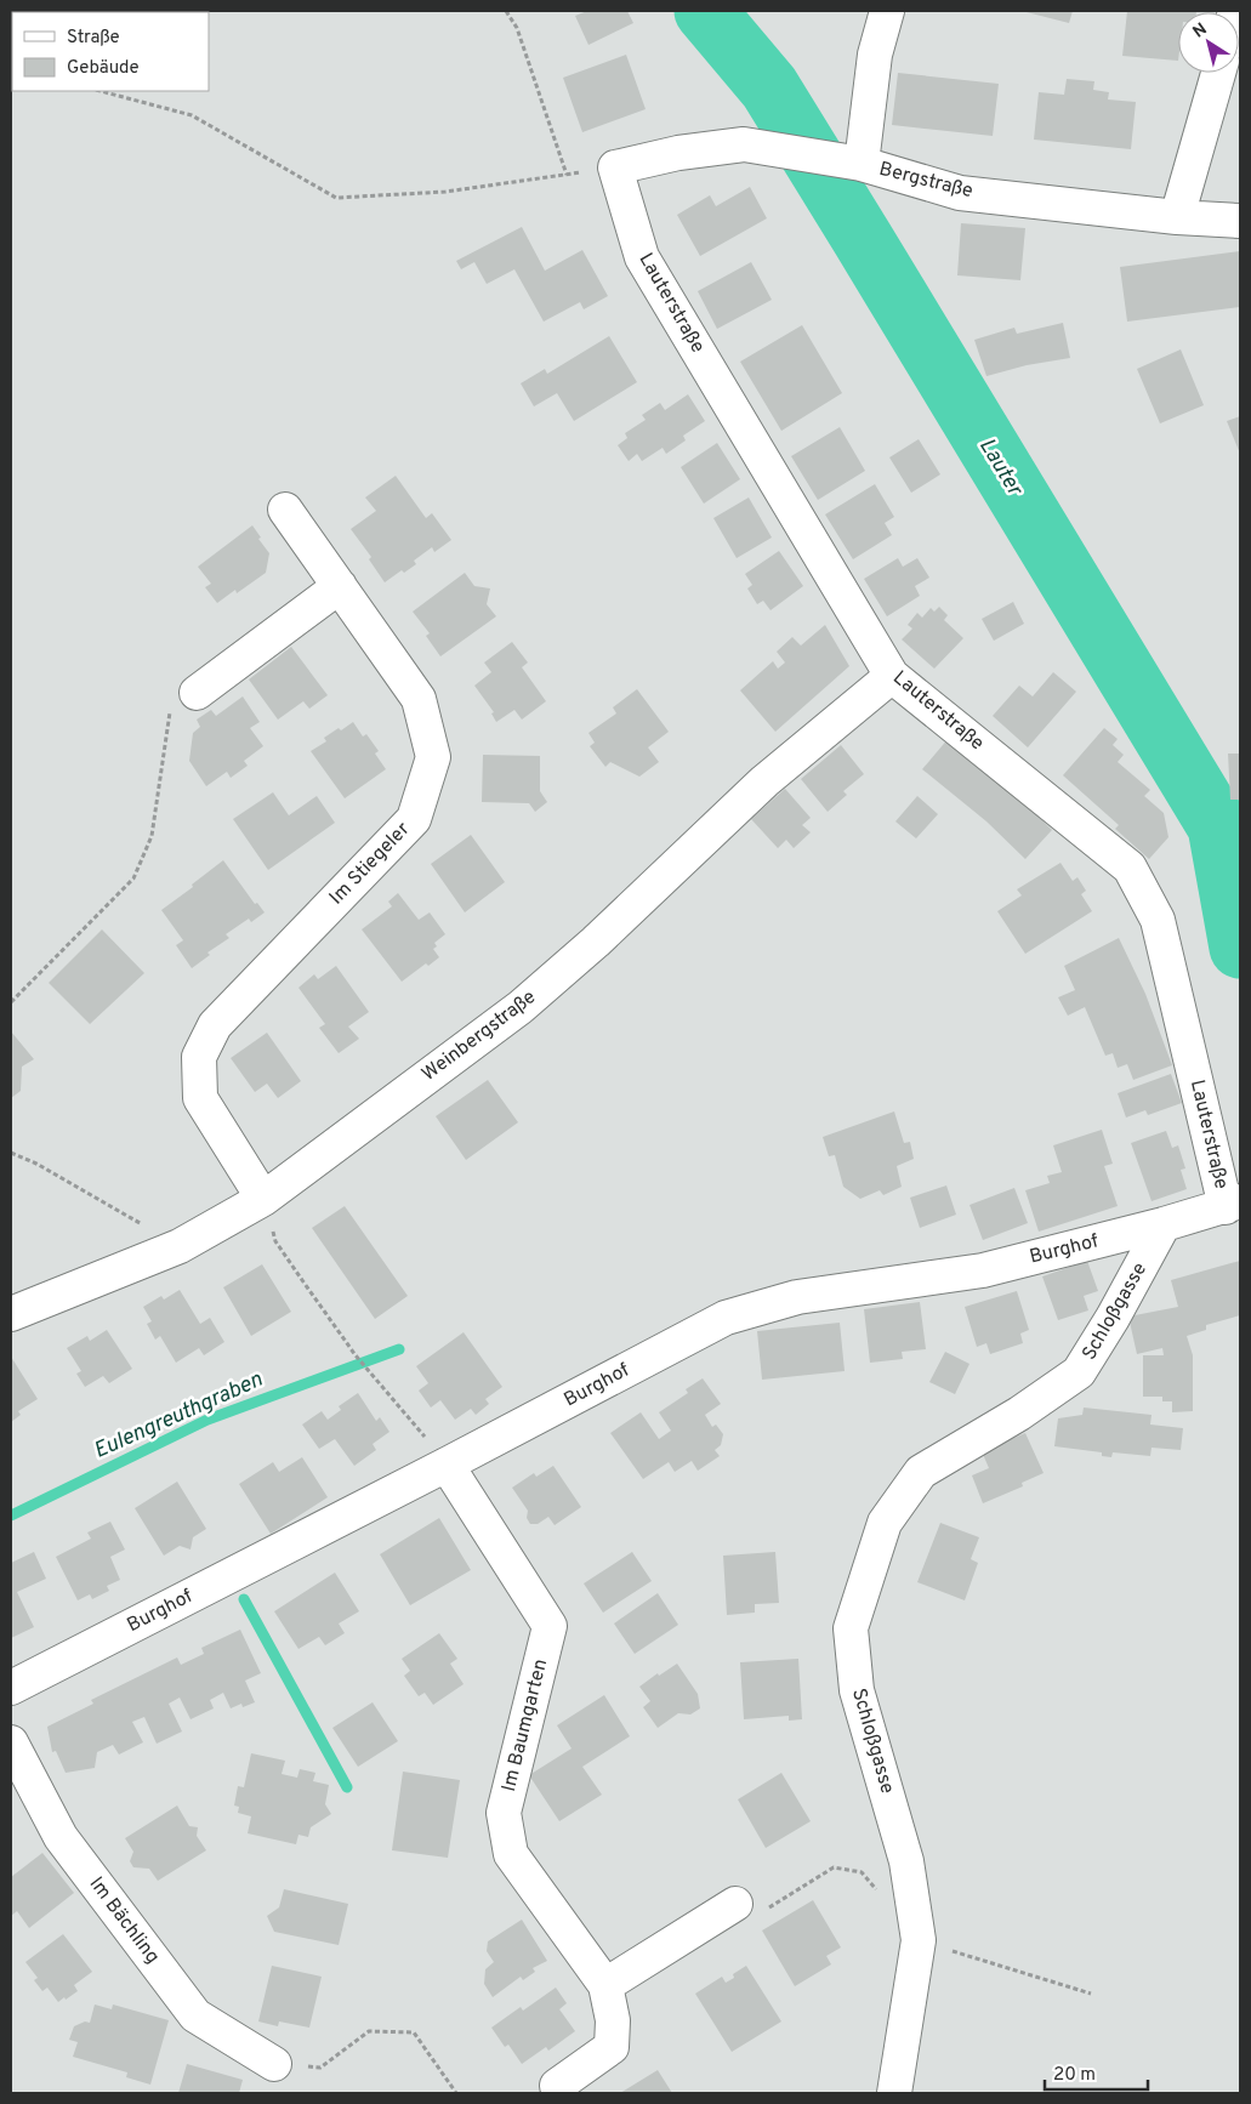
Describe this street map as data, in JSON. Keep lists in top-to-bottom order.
{
  "streets": {
    "street": [
      "Bergstraße",
      "Lauterstraße",
      "Im Stiegeler",
      "Weinbergstraße",
      "Burghof",
      "Schloßgasse",
      "Im Baumgarten",
      "Im Bächling"
    ]
  },
  "crossings": [
    ["Bergstraße", "Lauterstraße"],
    ["Lauterstraße", "Weinbergstraße"],
    ["Lauterstraße", "Burghof"],
    ["Im Stiegeler", "Weinbergstraße"],
    ["Burghof", "Schloßgasse"],
    ["Burghof", "Im Baumgarten"]
  ],
  "water": ["Lauter", "Eulengreuthgraben"],
  "legend": ["Straße", "Gebäude"],
  "scale_bar": "20 m",
  "north": "top left"
}
